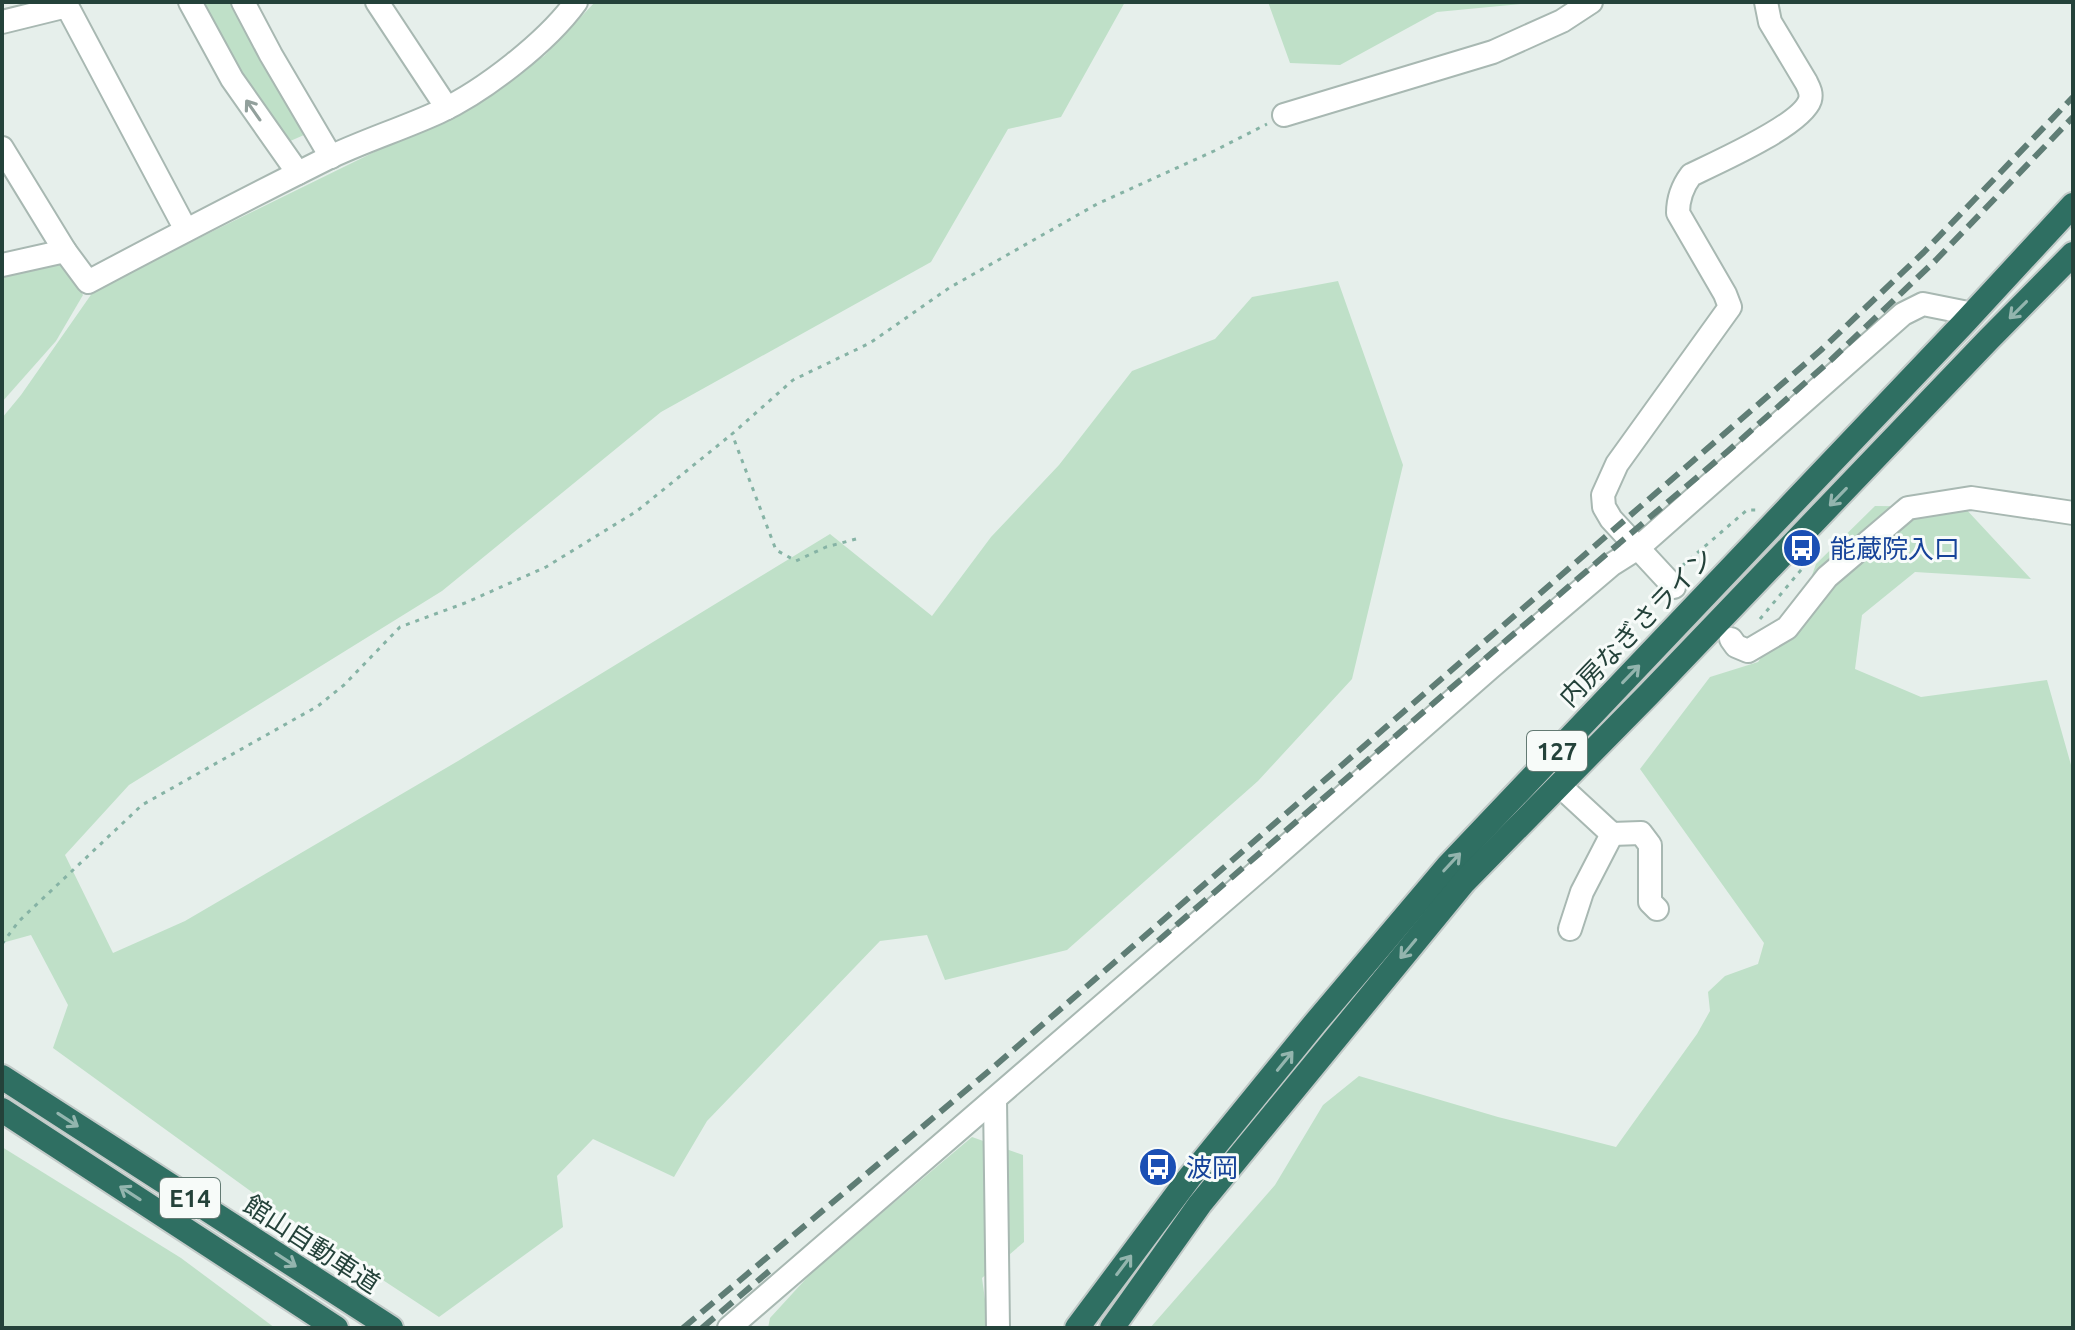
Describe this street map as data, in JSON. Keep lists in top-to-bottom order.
{
  "streets": {
    "highway": [
      "内房なぎさライン",
      "127",
      "E14",
      "館山自動車道"
    ]
  },
  "places": {
    "bus stop": ["能蔵院入口", "波岡"]
  }
}
